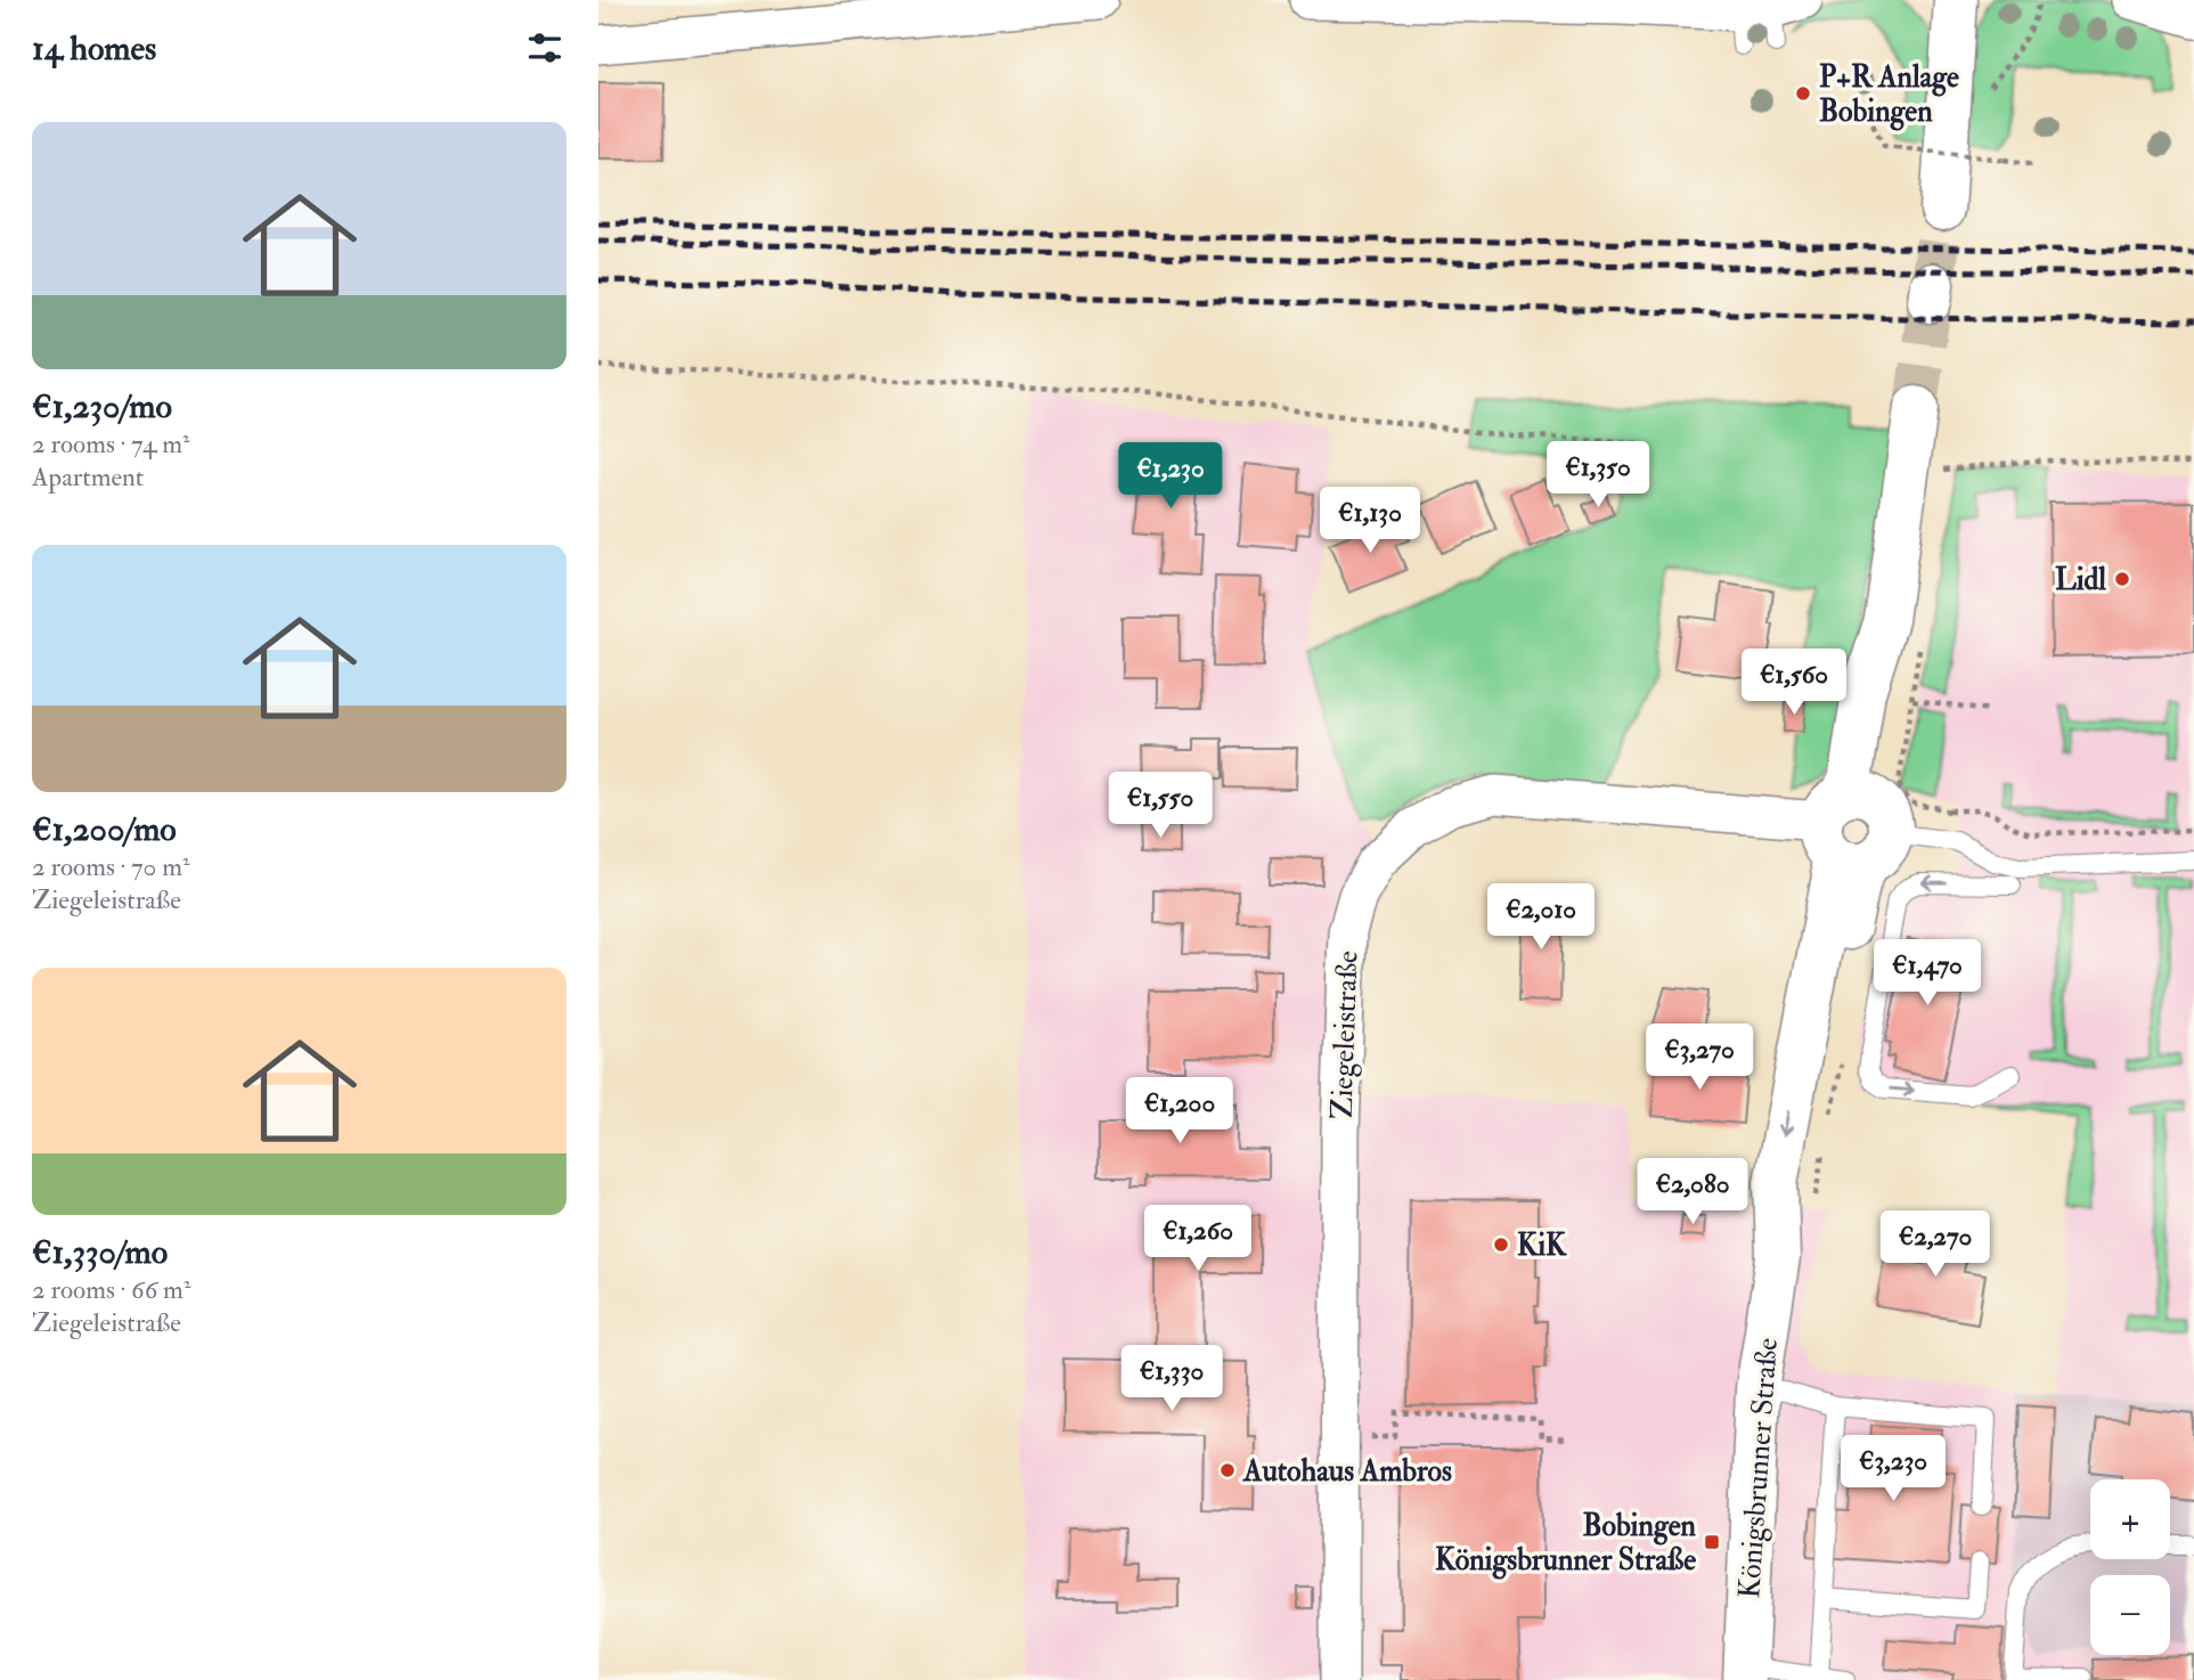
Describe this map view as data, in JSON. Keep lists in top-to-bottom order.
{
  "streets": {
    "street": ["Ziegeleistraße", "Königsbrunner Straße"]
  },
  "crossings": [
    ["Ziegeleistraße", "Königsbrunner Straße"]
  ],
  "places": {
    "other": [
      "P+R Anlage Bobingen",
      "Lidl",
      "KiK",
      "Autohaus Ambros"
    ],
    "transit": ["Bobingen Königsbrunner Straße"]
  },
  "page": {
    "heading": "14 homes",
    "list": [
      {
        "name": "€1,230/mo",
        "note": "2 rooms · 74 m² · Apartment"
      },
      {
        "name": "€1,200/mo",
        "note": "2 rooms · 70 m² · Ziegeleistraße"
      },
      {
        "name": "€1,330/mo",
        "note": "2 rooms · 66 m² · Ziegeleistraße"
      }
    ],
    "price": [
      "€1,350",
      "€1,230",
      "€1,130",
      "€1,560",
      "€1,550",
      "€2,010",
      "€1,470",
      "€3,270",
      "€1,200",
      "€2,080",
      "€1,260",
      "€2,270",
      "€1,330",
      "€3,230"
    ],
    "map_buttons": ["+", "−"]
  }
}
